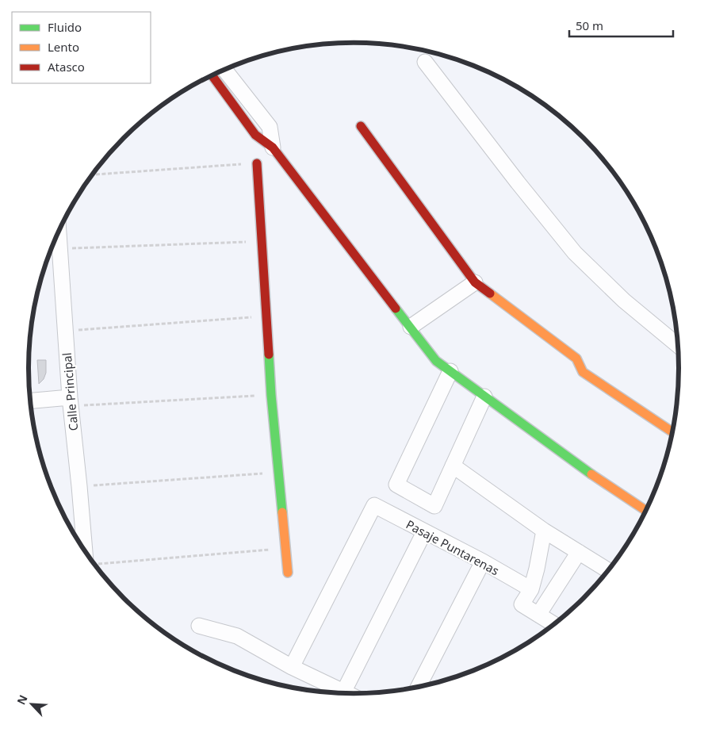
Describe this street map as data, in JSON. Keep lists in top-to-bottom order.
{
  "streets": {
    "street": ["Calle Principal", "Pasaje Puntarenas"]
  },
  "legend": ["Fluido", "Lento", "Atasco"],
  "scale_bar": "50 m",
  "north": "top left"
}
